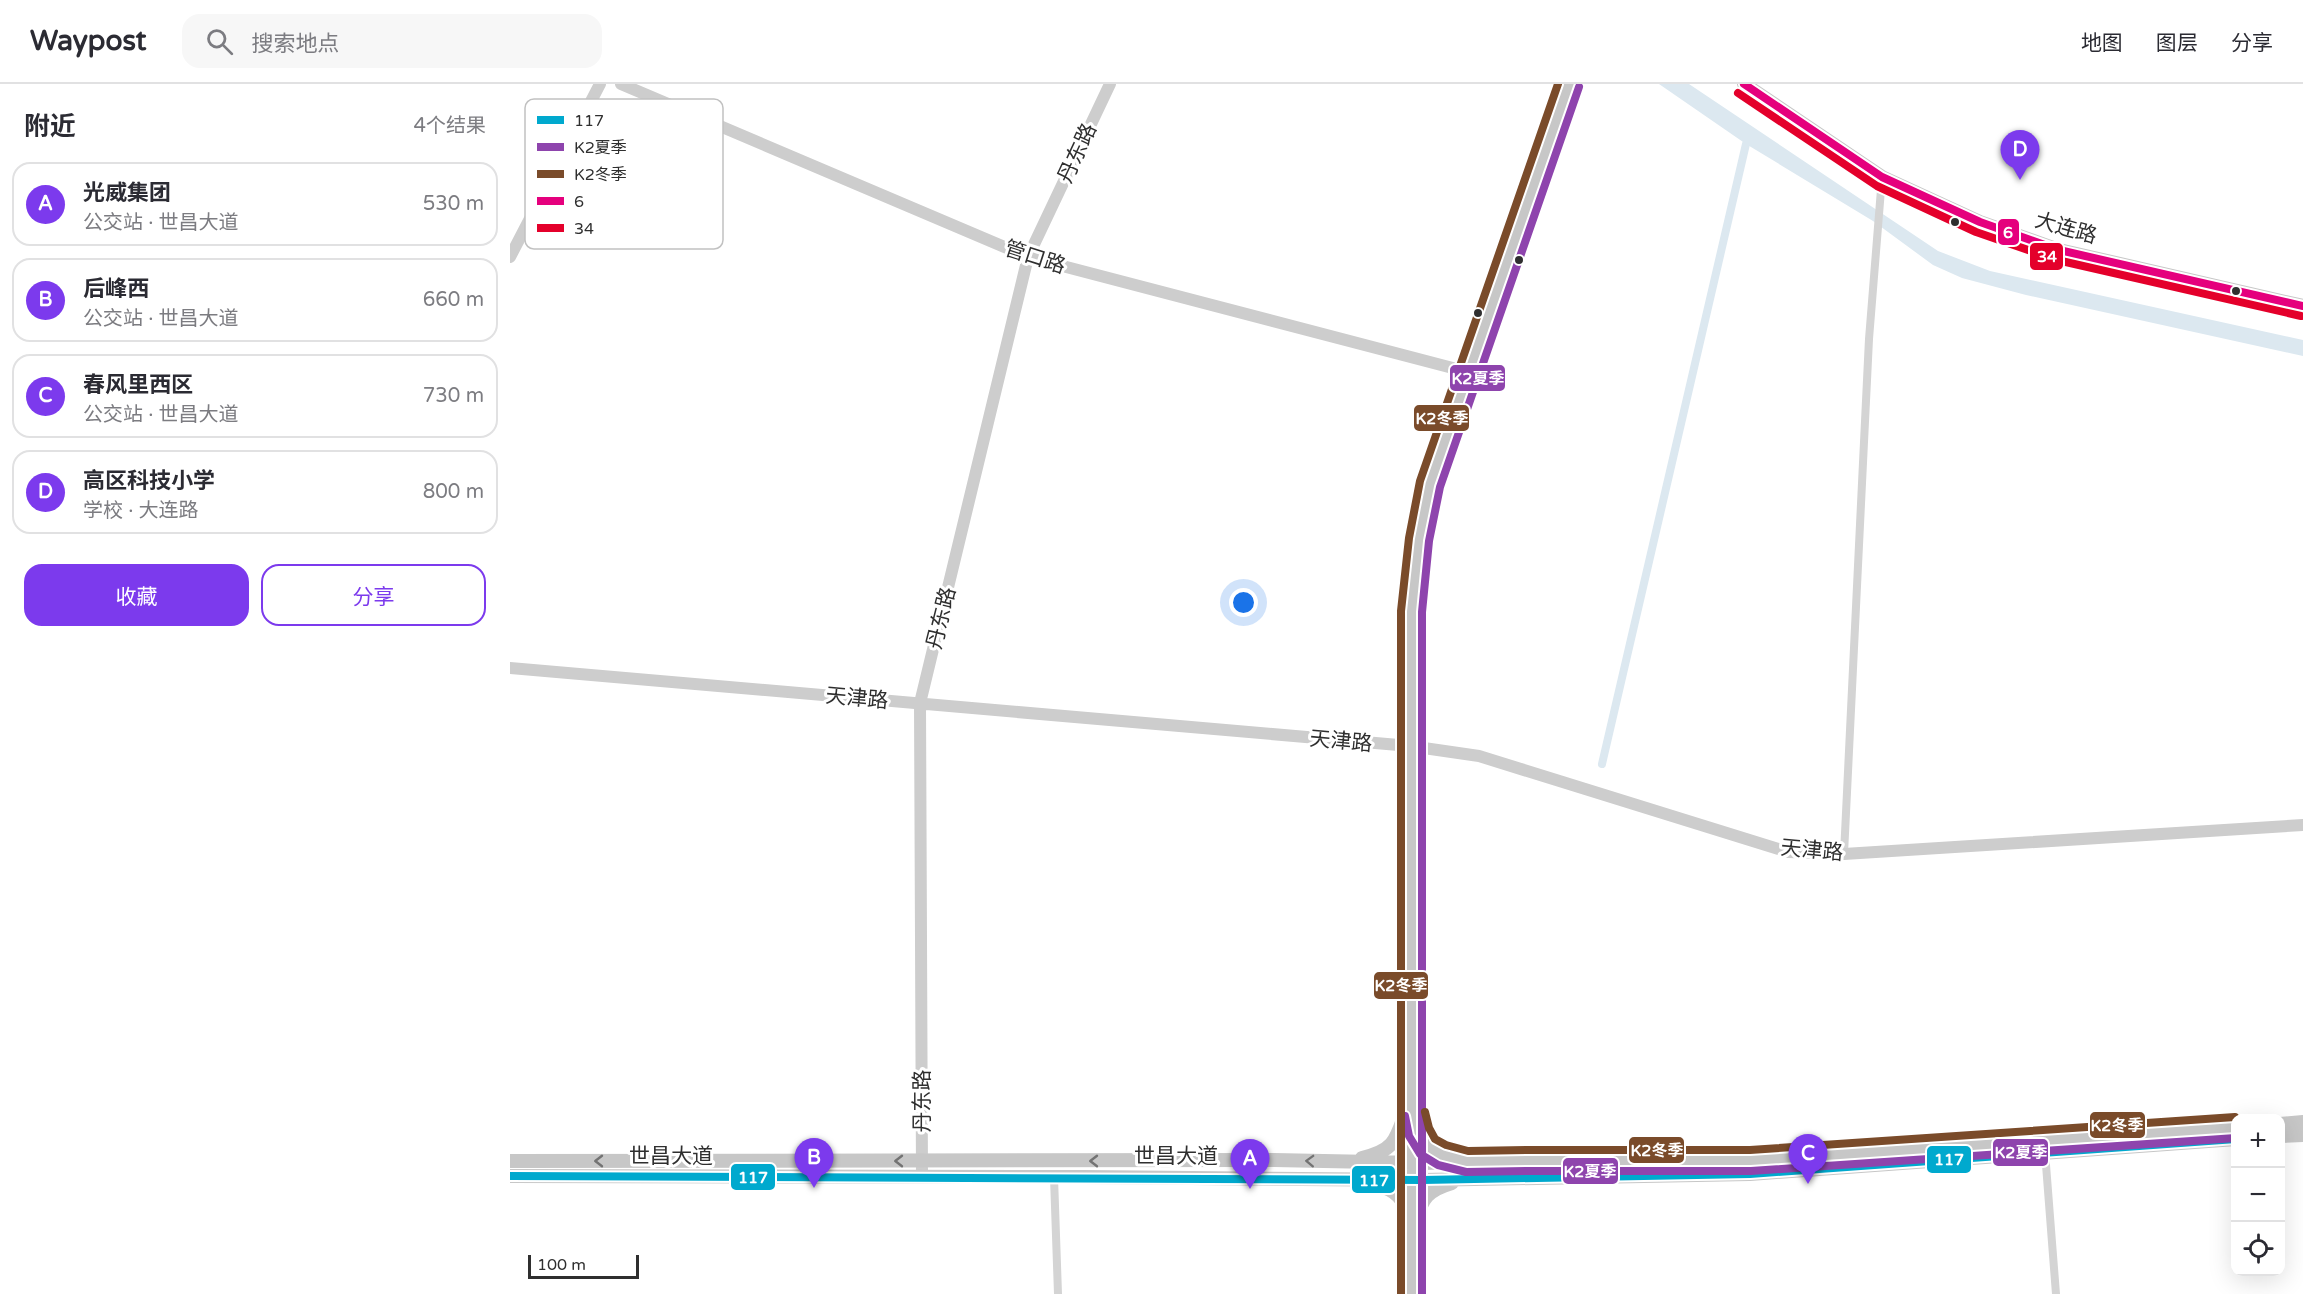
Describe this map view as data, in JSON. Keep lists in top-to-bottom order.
{
  "streets": {
    "main road": [
      "丹东路",
      "大连路",
      "管口路",
      "天津路",
      "世昌大道"
    ]
  },
  "crossings": [
    ["丹东路", "管口路"],
    ["丹东路", "天津路"],
    ["丹东路", "世昌大道"]
  ],
  "lines": [
    "transit line K2冬季",
    "transit line 6",
    "transit line K2夏季",
    "transit line 34",
    "transit line 117"
  ],
  "legend": [
    "117",
    "K2夏季",
    "K2冬季",
    "6",
    "34"
  ],
  "scale_bar": "100 m",
  "page": {
    "header": "Waypost",
    "search": "搜索地点",
    "nav": ["地图", "图层", "分享"],
    "heading": ["附近", "4个结果"],
    "pins": [
      "D",
      "C",
      "B",
      "A"
    ],
    "list": [
      {
        "mark": "A",
        "name": "光威集团",
        "note": "公交站 · 世昌大道",
        "value": "530 m"
      },
      {
        "mark": "B",
        "name": "后峰西",
        "note": "公交站 · 世昌大道",
        "value": "660 m"
      },
      {
        "mark": "C",
        "name": "春风里西区",
        "note": "公交站 · 世昌大道",
        "value": "730 m"
      },
      {
        "mark": "D",
        "name": "高区科技小学",
        "note": "学校 · 大连路",
        "value": "800 m"
      }
    ],
    "buttons": ["收藏", "分享"],
    "map_buttons": ["+", "−"],
    "scale": "100 m"
  }
}
